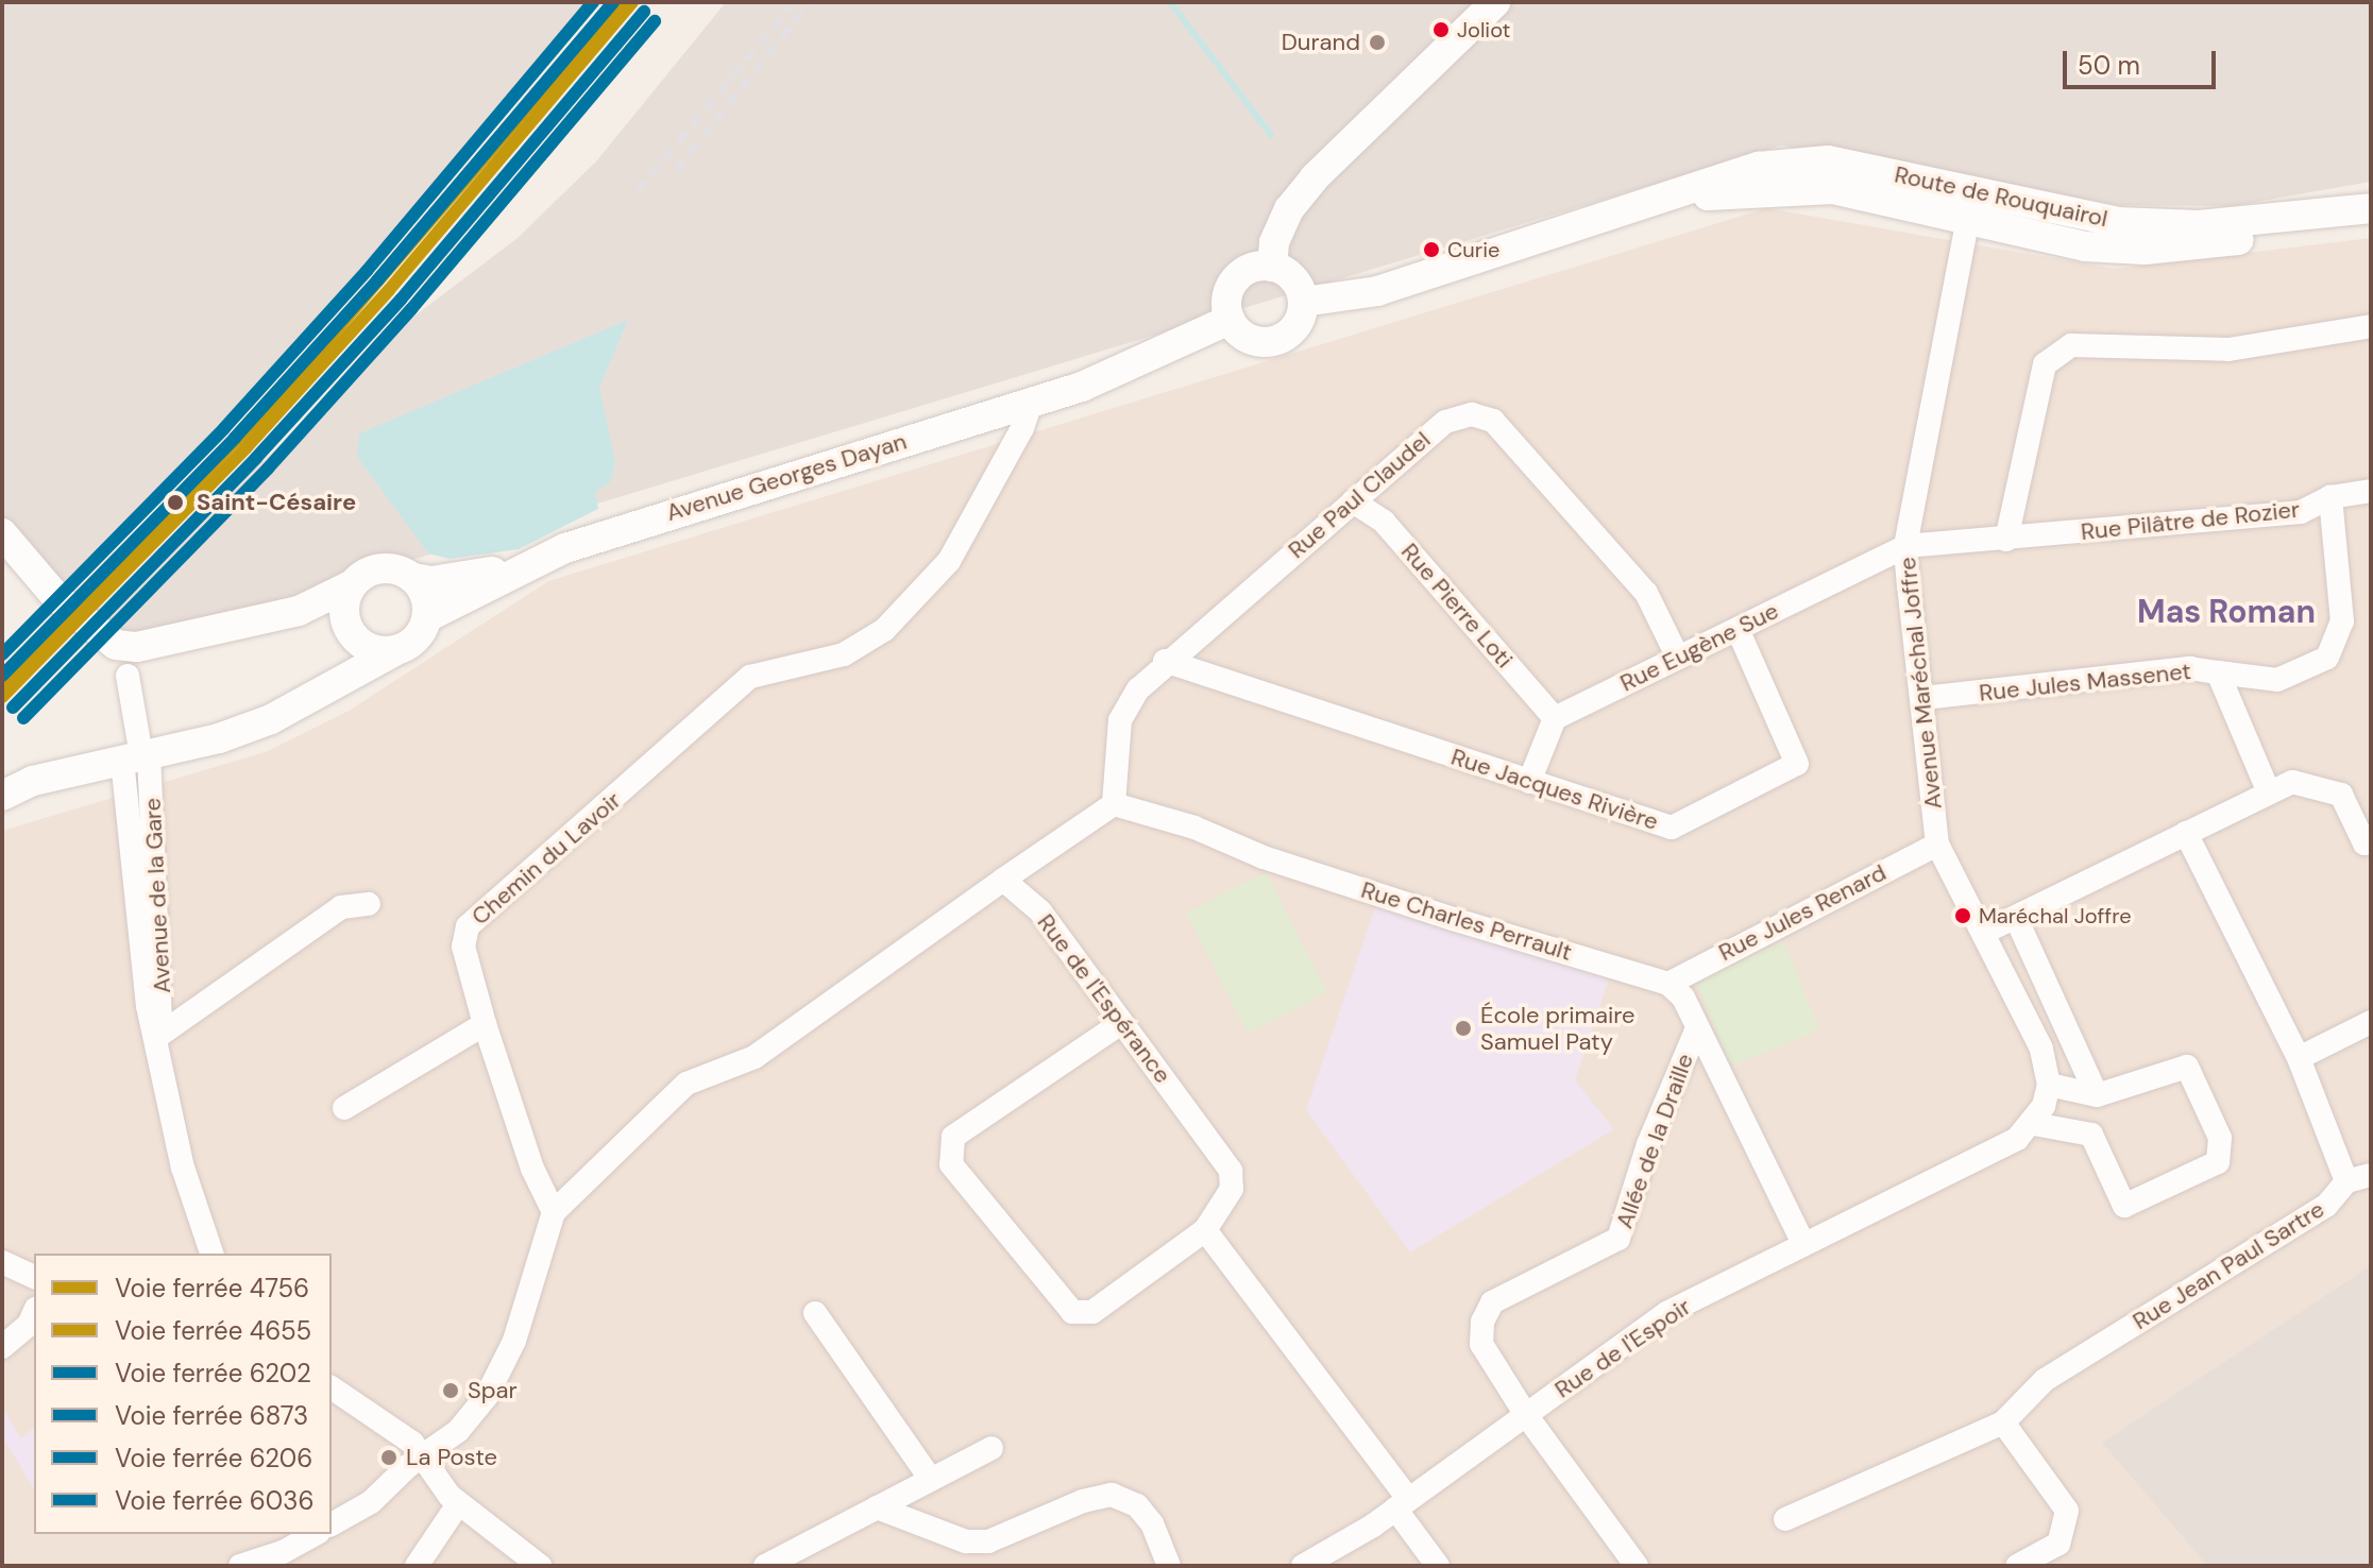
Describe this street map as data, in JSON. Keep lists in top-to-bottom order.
{
  "streets": {
    "street": [
      "Route de Rouquairol",
      "Avenue Georges Dayan",
      "Rue Paul Claudel",
      "Rue Pilâtre de Rozier",
      "Rue Pierre Loti",
      "Rue Eugène Sue",
      "Rue Jules Massenet",
      "Avenue Maréchal Joffre",
      "Rue Jacques Rivière",
      "Chemin du Lavoir",
      "Avenue de la Gare",
      "Rue Jules Renard",
      "Rue Charles Perrault",
      "Rue de l'Espérance",
      "Allée de la Draille",
      "Rue Jean Paul Sartre",
      "Rue de l'Espoir"
    ]
  },
  "crossings": [
    ["Route de Rouquairol", "Avenue Maréchal Joffre"],
    ["Avenue Georges Dayan", "Chemin du Lavoir"],
    ["Rue Paul Claudel", "Rue Pierre Loti"],
    ["Rue Paul Claudel", "Rue Eugène Sue"],
    ["Rue Paul Claudel", "Rue Jacques Rivière"],
    ["Rue Paul Claudel", "Rue Charles Perrault"],
    ["Rue Pilâtre de Rozier", "Rue Eugène Sue"],
    ["Rue Pilâtre de Rozier", "Avenue Maréchal Joffre"],
    ["Rue Pierre Loti", "Rue Eugène Sue"],
    ["Rue Eugène Sue", "Avenue Maréchal Joffre"],
    ["Rue Eugène Sue", "Rue Jacques Rivière"],
    ["Rue Jules Massenet", "Avenue Maréchal Joffre"],
    ["Avenue Maréchal Joffre", "Rue Jules Renard"],
    ["Avenue Maréchal Joffre", "Rue de l'Espoir"],
    ["Rue Jules Renard", "Rue Charles Perrault"],
    ["Allée de la Draille", "Rue de l'Espoir"]
  ],
  "districts": ["Mas Roman"],
  "places": [
    "Joliot",
    "Durand",
    "Curie",
    "Saint-Césaire",
    "Maréchal Joffre",
    "École primaire Samuel Paty",
    "Spar",
    "La Poste"
  ],
  "lines": [
    "rail line 4756",
    "rail line 4655",
    "rail line 6873",
    "rail line 6036",
    "rail line 6202",
    "rail line 6206"
  ],
  "legend": [
    "Voie ferrée 4756",
    "Voie ferrée 4655",
    "Voie ferrée 6202",
    "Voie ferrée 6873",
    "Voie ferrée 6206",
    "Voie ferrée 6036"
  ],
  "scale_bar": "50 m"
}
